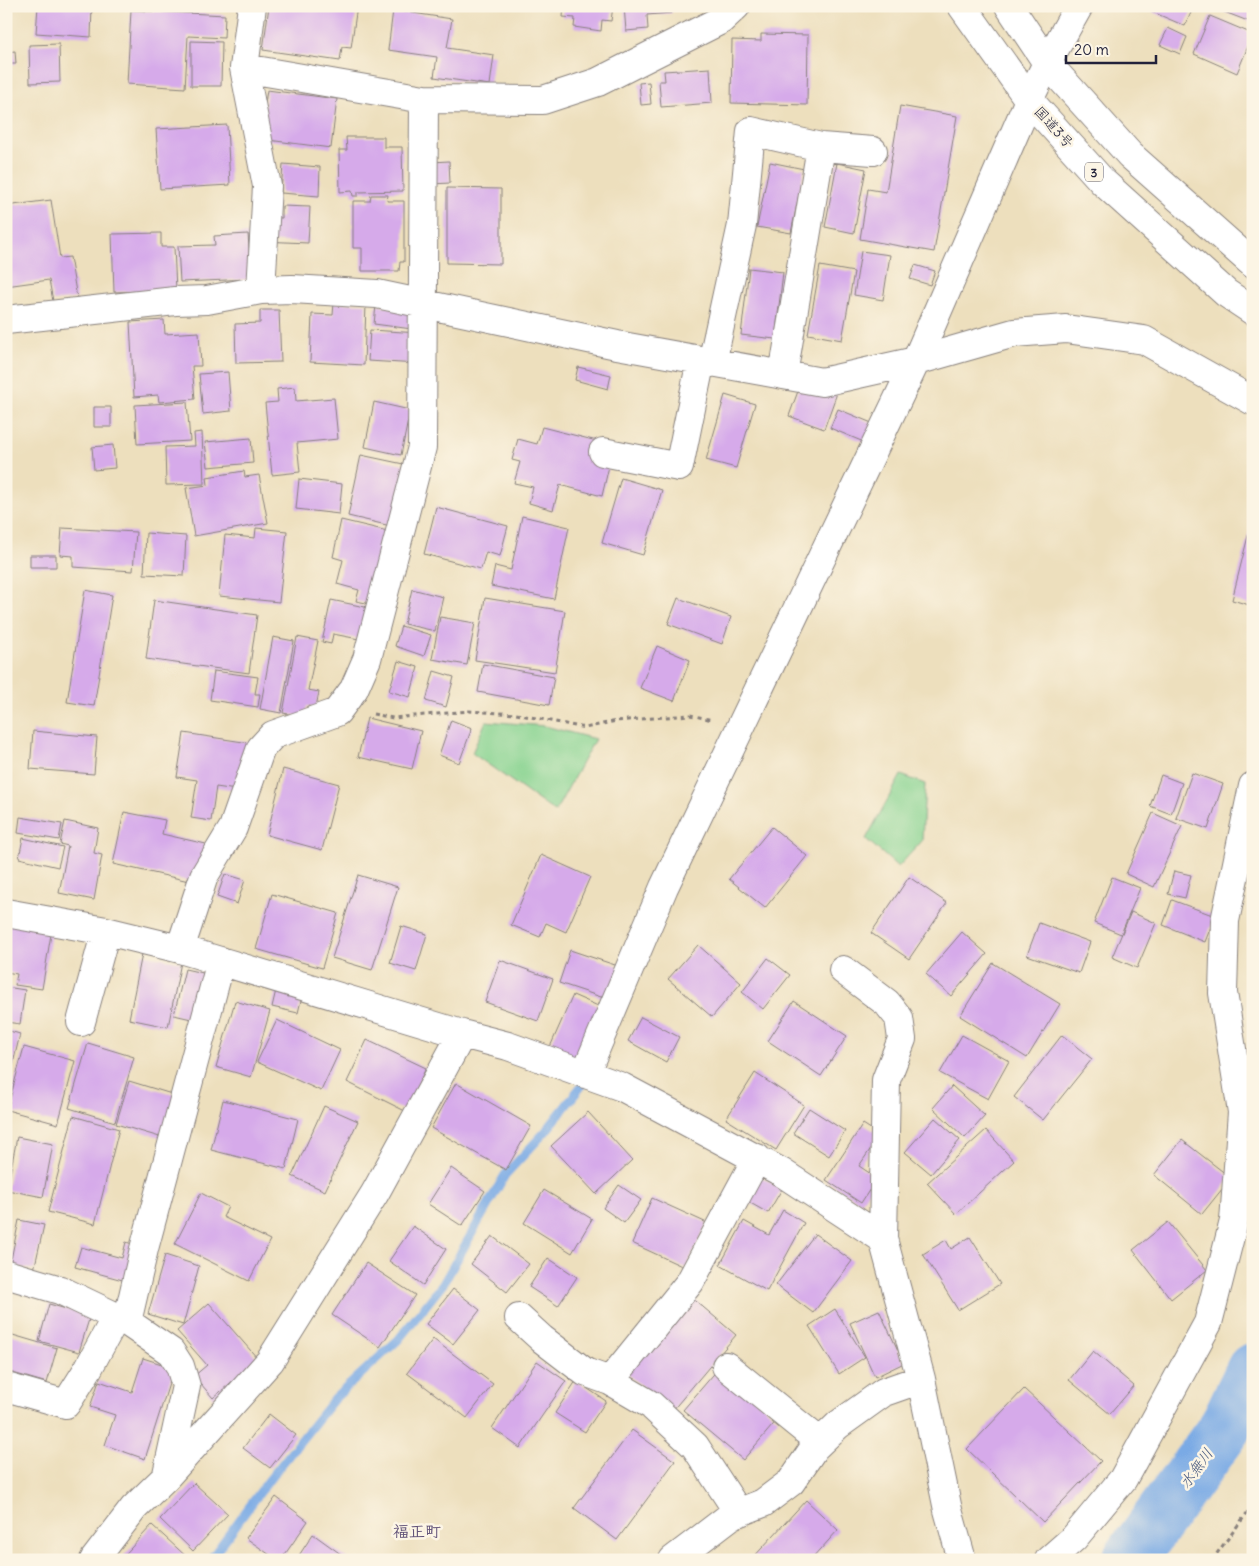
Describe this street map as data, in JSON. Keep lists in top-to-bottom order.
{
  "streets": {
    "main road": ["国道3号", "3"]
  },
  "districts": ["福正町"],
  "water": ["水無川"],
  "scale_bar": "20 m"
}
